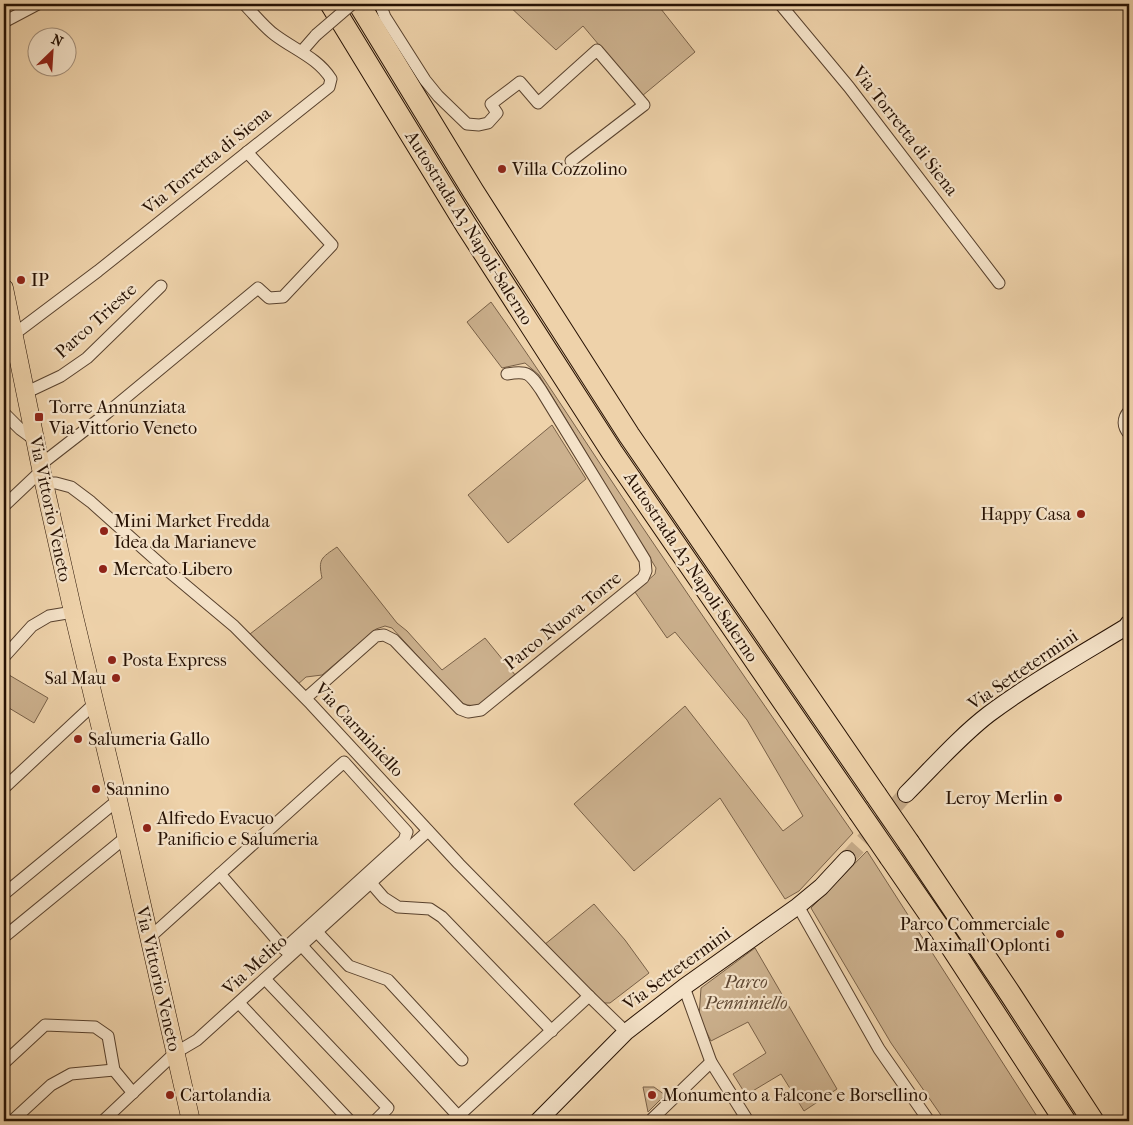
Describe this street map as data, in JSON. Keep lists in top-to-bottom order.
{
  "streets": {
    "highway": ["Autostrada A3 Napoli-Salerno"],
    "main road": ["Via Vittorio Veneto", "Via Settetermini"],
    "street": [
      "Via Torretta di Siena",
      "Parco Trieste",
      "Parco Nuova Torre",
      "Via Carminiello",
      "Via Melito"
    ]
  },
  "crossings": [
    ["Via Torretta di Siena", "Via Vittorio Veneto"],
    ["Parco Trieste", "Via Vittorio Veneto"],
    ["Via Vittorio Veneto", "Via Carminiello"],
    ["Via Vittorio Veneto", "Via Melito"],
    ["Parco Nuova Torre", "Via Carminiello"],
    ["Via Settetermini", "Via Carminiello"],
    ["Via Carminiello", "Via Melito"]
  ],
  "parks": ["Parco Penniniello"],
  "places": {
    "other": [
      "Villa Cozzolino",
      "IP",
      "Happy Casa",
      "Mini Market Fredda Idea da Marianeve",
      "Mercato Libero",
      "Posta Express",
      "Sal Mau",
      "Salumeria Gallo",
      "Sannino",
      "Leroy Merlin",
      "Alfredo Evacuo Panificio e Salumeria",
      "Parco Commerciale Maximall Oplonti",
      "Cartolandia",
      "Monumento a Falcone e Borsellino"
    ],
    "transit": ["Torre Annunziata Via Vittorio Veneto"]
  },
  "north": "top right"
}
